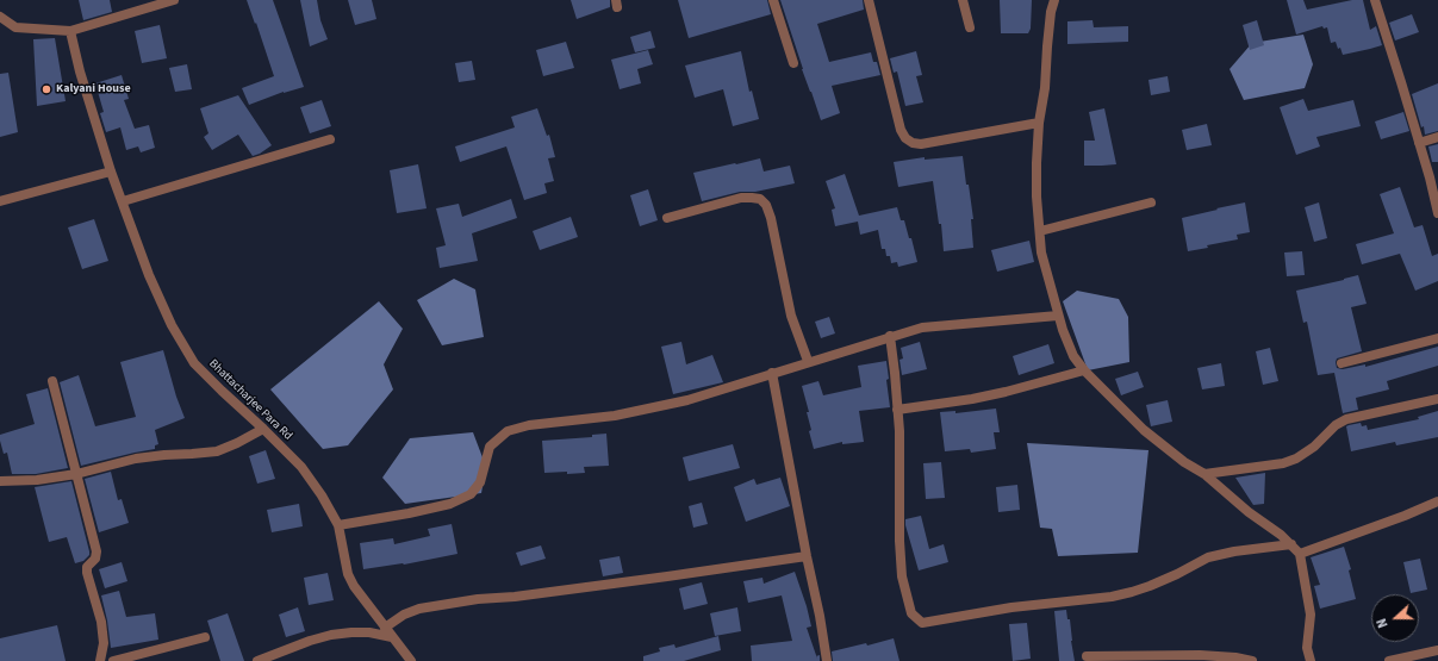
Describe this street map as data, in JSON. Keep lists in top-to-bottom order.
{
  "streets": {
    "street": ["Bhattacharjee Para Rd"]
  },
  "places": ["Kalyani House"],
  "north": "left"
}
